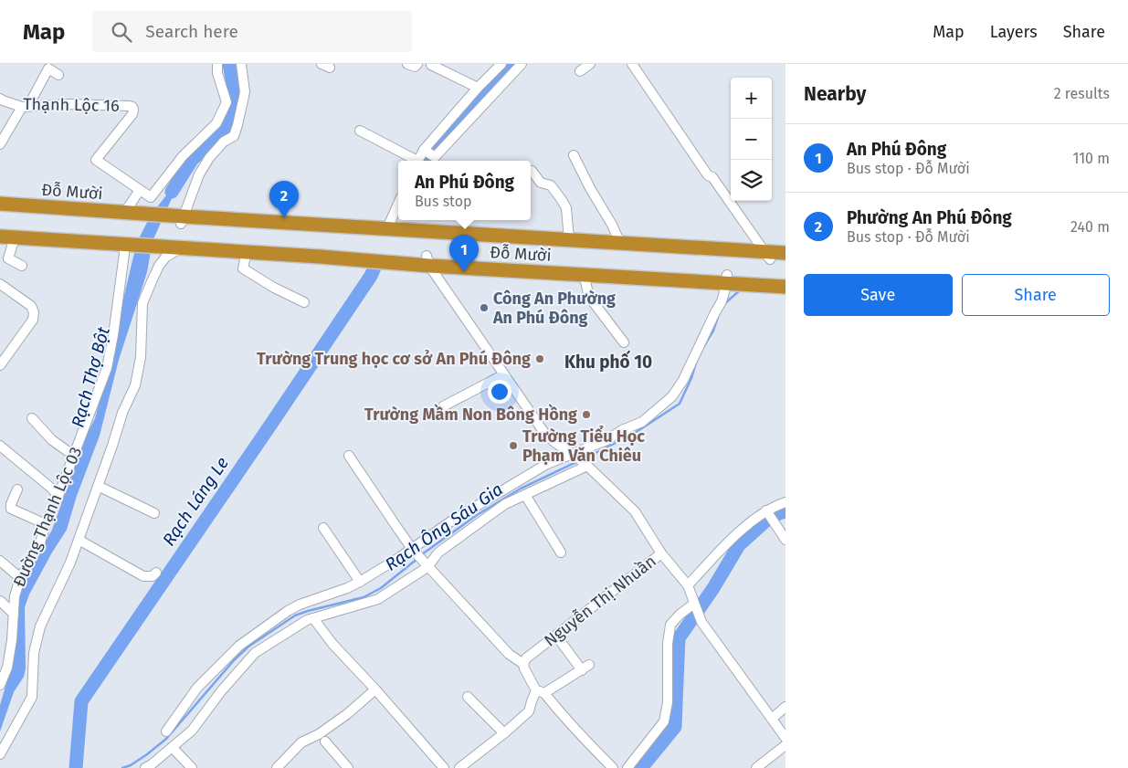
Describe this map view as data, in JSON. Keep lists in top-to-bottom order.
{
  "streets": {
    "highway": ["Đỗ Mười"],
    "street": ["Thạnh Lộc 16", "Đường Thạnh Lộc 03", "Nguyễn Thị Nhuần"]
  },
  "crossings": [
    ["Đỗ Mười", "Nguyễn Thị Nhuần"]
  ],
  "districts": ["Khu phố 10"],
  "water": ["Rạch Thợ Bột", "Rạch Láng Le", "Rạch Ông Sáu Gia"],
  "places": [
    "Công An Phường An Phú Đông",
    "Trường Trung học cơ sở An Phú Đông",
    "Trường Mầm Non Bông Hồng",
    "Trường Tiểu Học Phạm Văn Chiêu"
  ],
  "page": {
    "header": "Map",
    "search": "Search here",
    "nav": ["Map", "Layers", "Share"],
    "heading": ["Nearby", "2 results"],
    "map_buttons": ["+", "−"],
    "list": [
      {
        "mark": "1",
        "name": "An Phú Đông",
        "note": "Bus stop · Đỗ Mười",
        "value": "110 m"
      },
      {
        "mark": "2",
        "name": "Phường An Phú Đông",
        "note": "Bus stop · Đỗ Mười",
        "value": "240 m"
      }
    ],
    "popup": ["An Phú Đông", "Bus stop"],
    "pins": ["2", "1"],
    "buttons": ["Save", "Share"]
  }
}
